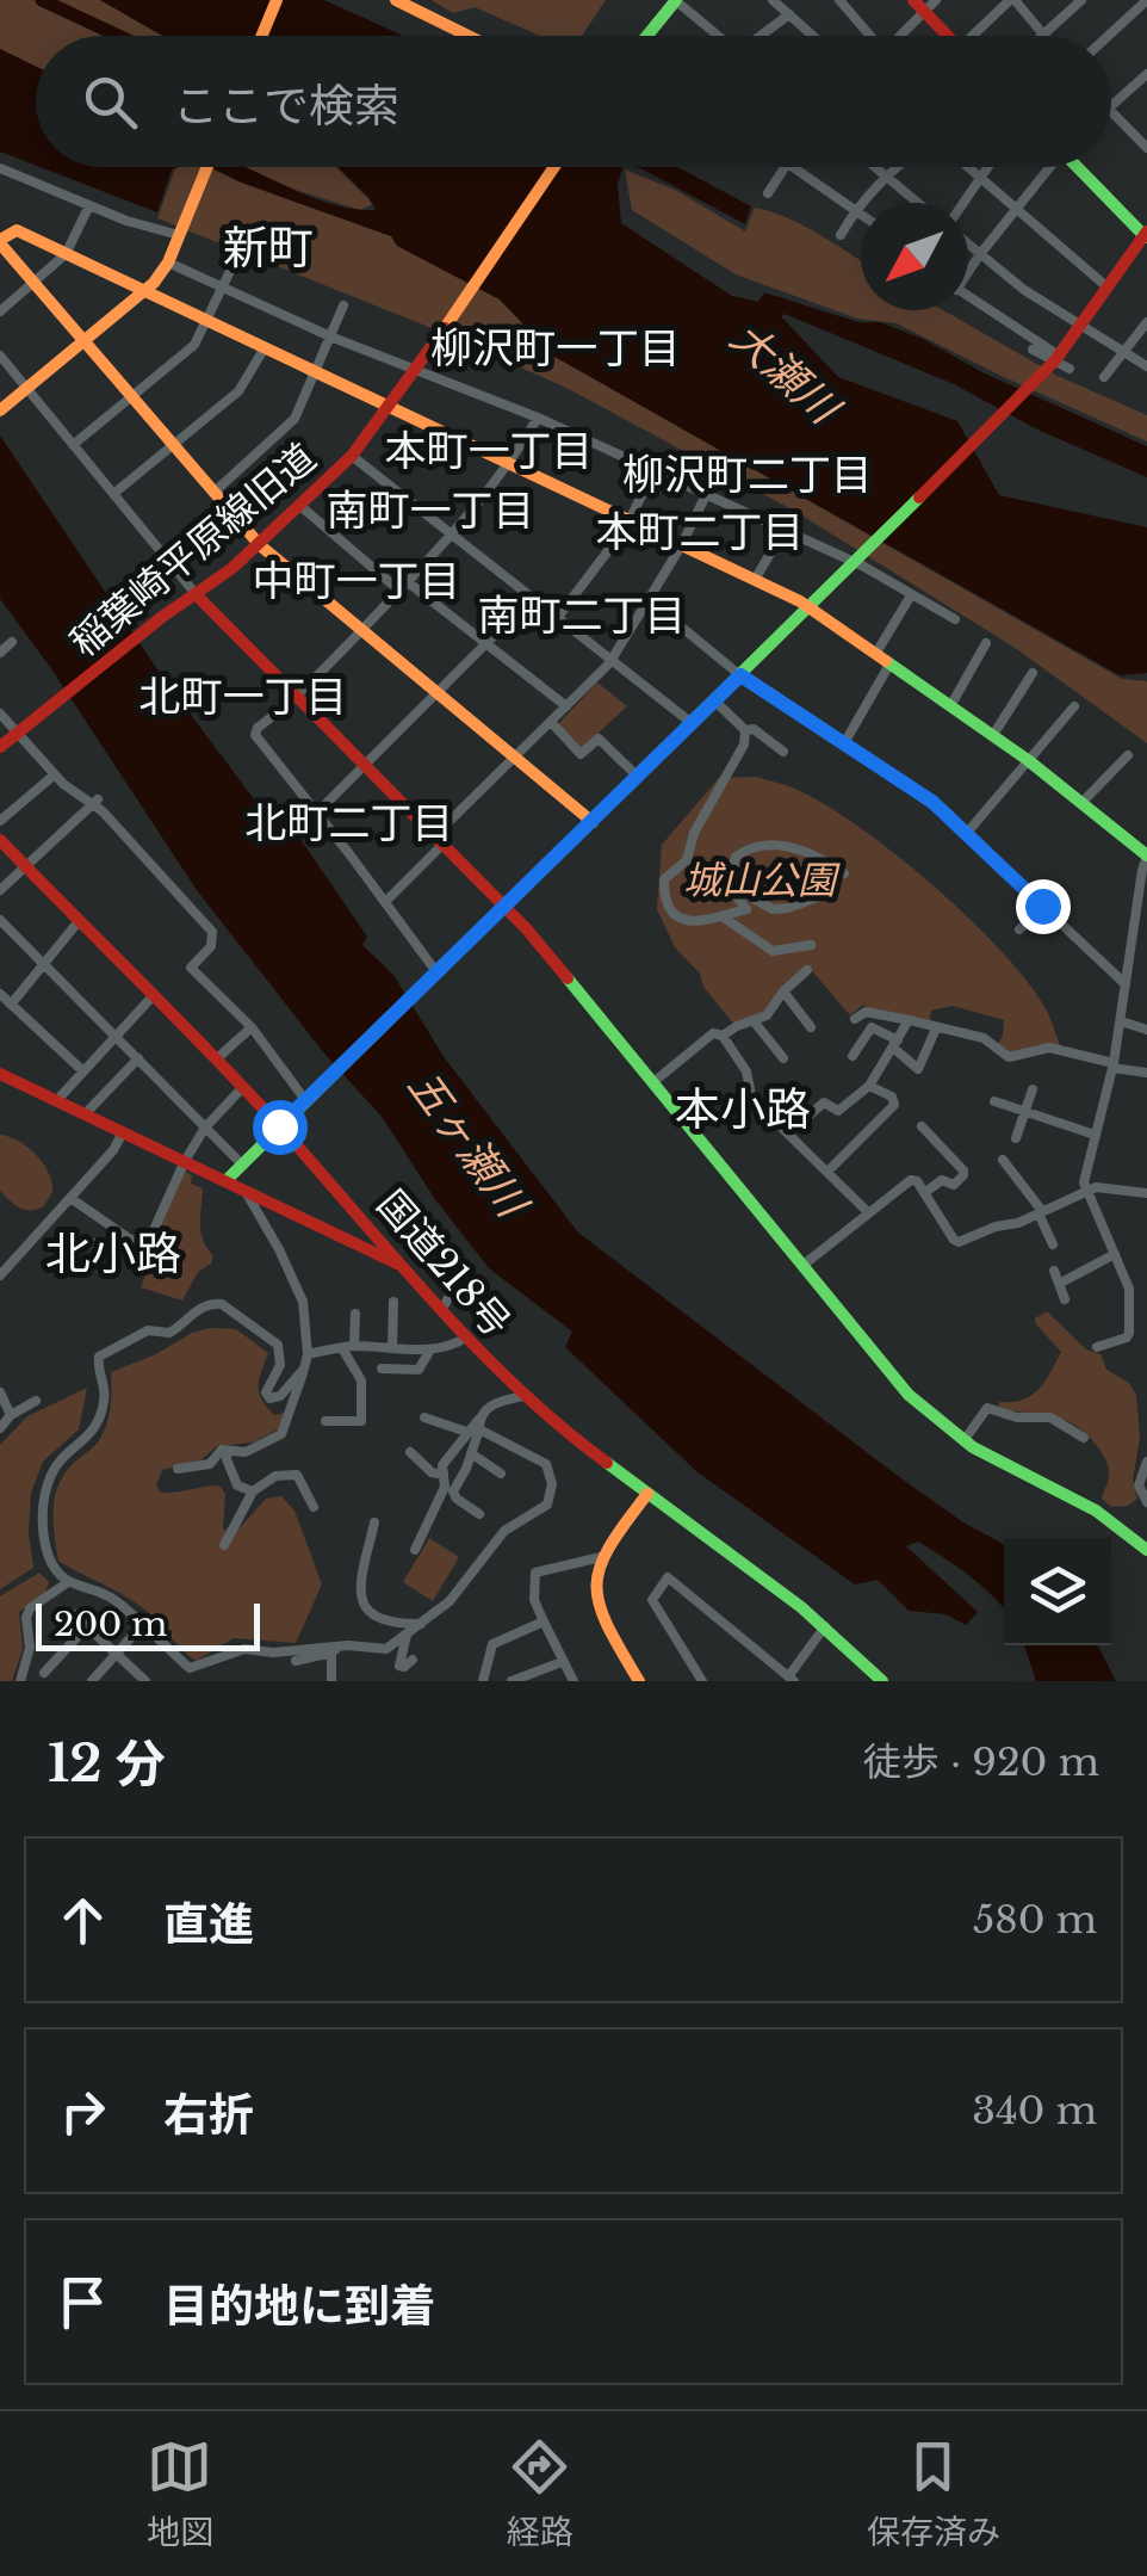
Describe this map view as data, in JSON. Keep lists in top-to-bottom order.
{
  "streets": {
    "main road": ["稲葉崎平原線旧道", "国道218号"]
  },
  "districts": [
    "新町",
    "柳沢町一丁目",
    "本町一丁目",
    "柳沢町二丁目",
    "南町一丁目",
    "本町二丁目",
    "中町一丁目",
    "南町二丁目",
    "北町一丁目",
    "北町二丁目",
    "本小路",
    "北小路"
  ],
  "water": ["大瀬川", "五ヶ瀬川"],
  "parks": ["城山公園"],
  "scale_bar": "200 m",
  "north": "bottom left",
  "page": {
    "search": "ここで検索",
    "scale": "200 m",
    "heading": ["12 分", "徒歩 · 920 m"],
    "list": [
      ["直進", "580 m"],
      ["右折", "340 m"],
      "目的地に到着"
    ],
    "nav": ["地図", "経路", "保存済み"]
  }
}
